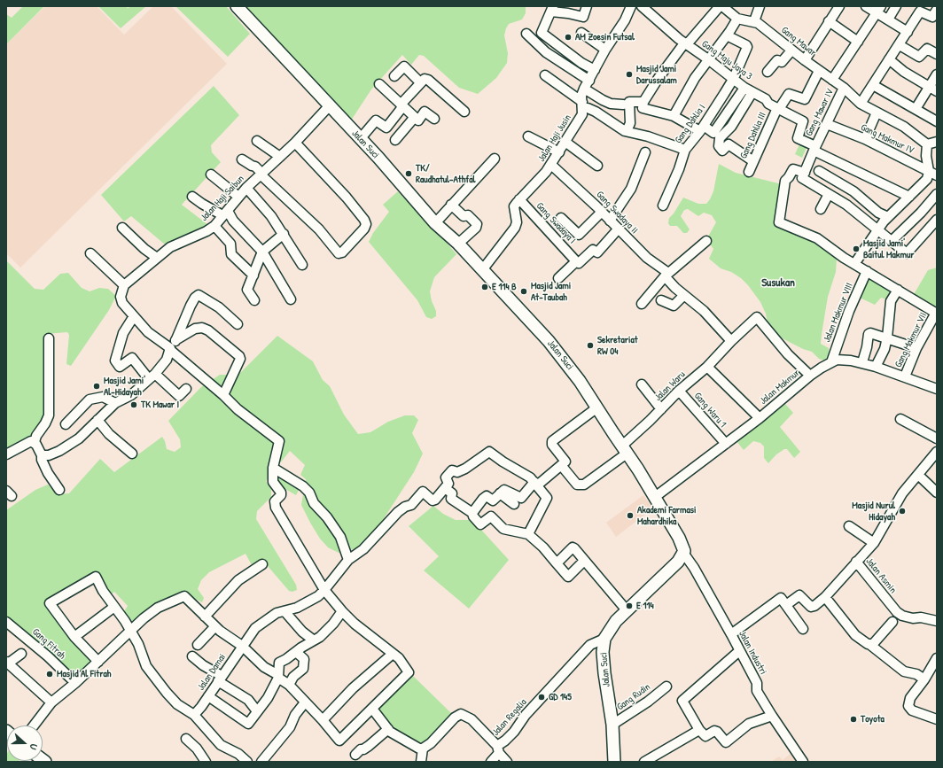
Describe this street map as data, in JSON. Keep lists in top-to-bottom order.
{
  "streets": {
    "street": [
      "Gang Mawar",
      "Gang Maju Jaya 3",
      "Gang Mawar IV",
      "Gang Dahlia I",
      "Gang Dahlia III",
      "Jalan Haji Jusin",
      "Gang Makmur IV",
      "Jalan Suci",
      "Jalan Haji Saibun",
      "Gang Swadaya II",
      "Gang Swadaya I",
      "Jalan Makmur VIII",
      "Gang Makmur VII",
      "Jalan Waru",
      "Jalan Makmur",
      "Gang Waru 1",
      "Jalan Asmin",
      "Gang Fitrah",
      "Jalan Industri",
      "Jalan Damai",
      "Gang Rudin",
      "Jalan Regalia"
    ]
  },
  "crossings": [
    ["Gang Mawar", "Gang Mawar IV"],
    ["Gang Mawar", "Gang Dahlia III"],
    ["Gang Maju Jaya 3", "Gang Mawar IV"],
    ["Gang Maju Jaya 3", "Gang Dahlia I"],
    ["Gang Maju Jaya 3", "Gang Dahlia III"],
    ["Gang Mawar IV", "Gang Makmur IV"],
    ["Jalan Haji Jusin", "Gang Swadaya II"],
    ["Jalan Haji Jusin", "Gang Swadaya I"],
    ["Jalan Suci", "Jalan Haji Saibun"],
    ["Jalan Suci", "Jalan Waru"],
    ["Jalan Suci", "Jalan Makmur"],
    ["Jalan Suci", "Jalan Industri"],
    ["Jalan Suci", "Gang Rudin"],
    ["Jalan Suci", "Jalan Regalia"],
    ["Gang Swadaya II", "Jalan Waru"],
    ["Jalan Makmur VIII", "Jalan Makmur"],
    ["Gang Makmur VII", "Jalan Makmur"],
    ["Jalan Waru", "Jalan Makmur"],
    ["Jalan Waru", "Gang Waru 1"],
    ["Jalan Makmur", "Gang Waru 1"]
  ],
  "districts": ["Susukan"],
  "places": [
    "AM Zoesin Futsal",
    "Masjid Jami Darussalam",
    "TK/ Raudhatul-Athfal",
    "Masjid Jami' Baitul Makmur",
    "E 114 B",
    "Masjid Jami At-Taubah",
    "Sekretariat RW 04",
    "Masjid Jami' Al-Hidayah",
    "TK Mawar I",
    "Masjid Nurul Hidayah",
    "Akademi Farmasi Mahardhika",
    "E 114",
    "Masjid Al Fitrah",
    "GD 145",
    "Toyota"
  ],
  "north": "right"
}
